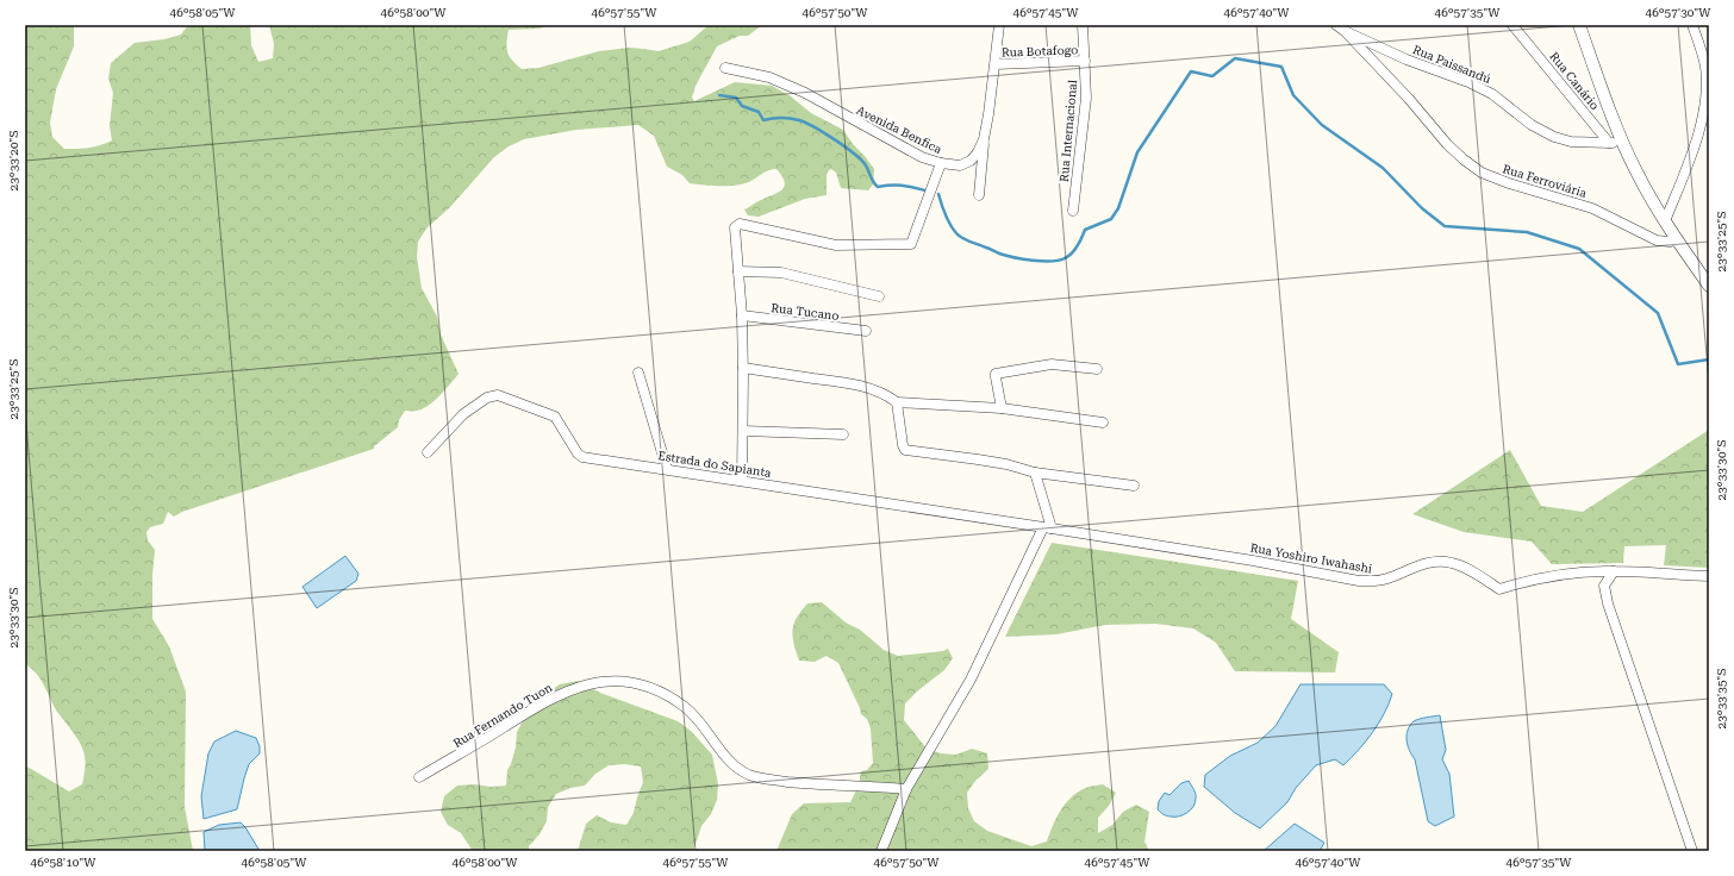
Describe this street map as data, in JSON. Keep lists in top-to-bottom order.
{
  "streets": {
    "street": [
      "Rua Botafogo",
      "Rua Paissandú",
      "Rua Canário",
      "Avenida Benfica",
      "Rua Internacional",
      "Rua Ferroviária",
      "Rua Tucano",
      "Estrada do Sapianta",
      "Rua Yoshiro Iwahashi",
      "Rua Fernando Tuon"
    ]
  },
  "crossings": [
    ["Rua Botafogo", "Avenida Benfica"],
    ["Rua Botafogo", "Rua Internacional"],
    ["Rua Paissandú", "Rua Canário"],
    ["Rua Paissandú", "Rua Ferroviária"],
    ["Estrada do Sapianta", "Rua Yoshiro Iwahashi"]
  ],
  "coordinates": [
    "46°58'05\"W",
    "46°58'00\"W",
    "46°57'55\"W",
    "46°57'50\"W",
    "46°57'45\"W",
    "46°57'40\"W",
    "46°57'35\"W",
    "46°57'30\"W",
    "23°33'20\"S",
    "23°33'25\"S",
    "23°33'30\"S",
    "23°33'35\"S",
    "46°58'10\"W"
  ]
}
